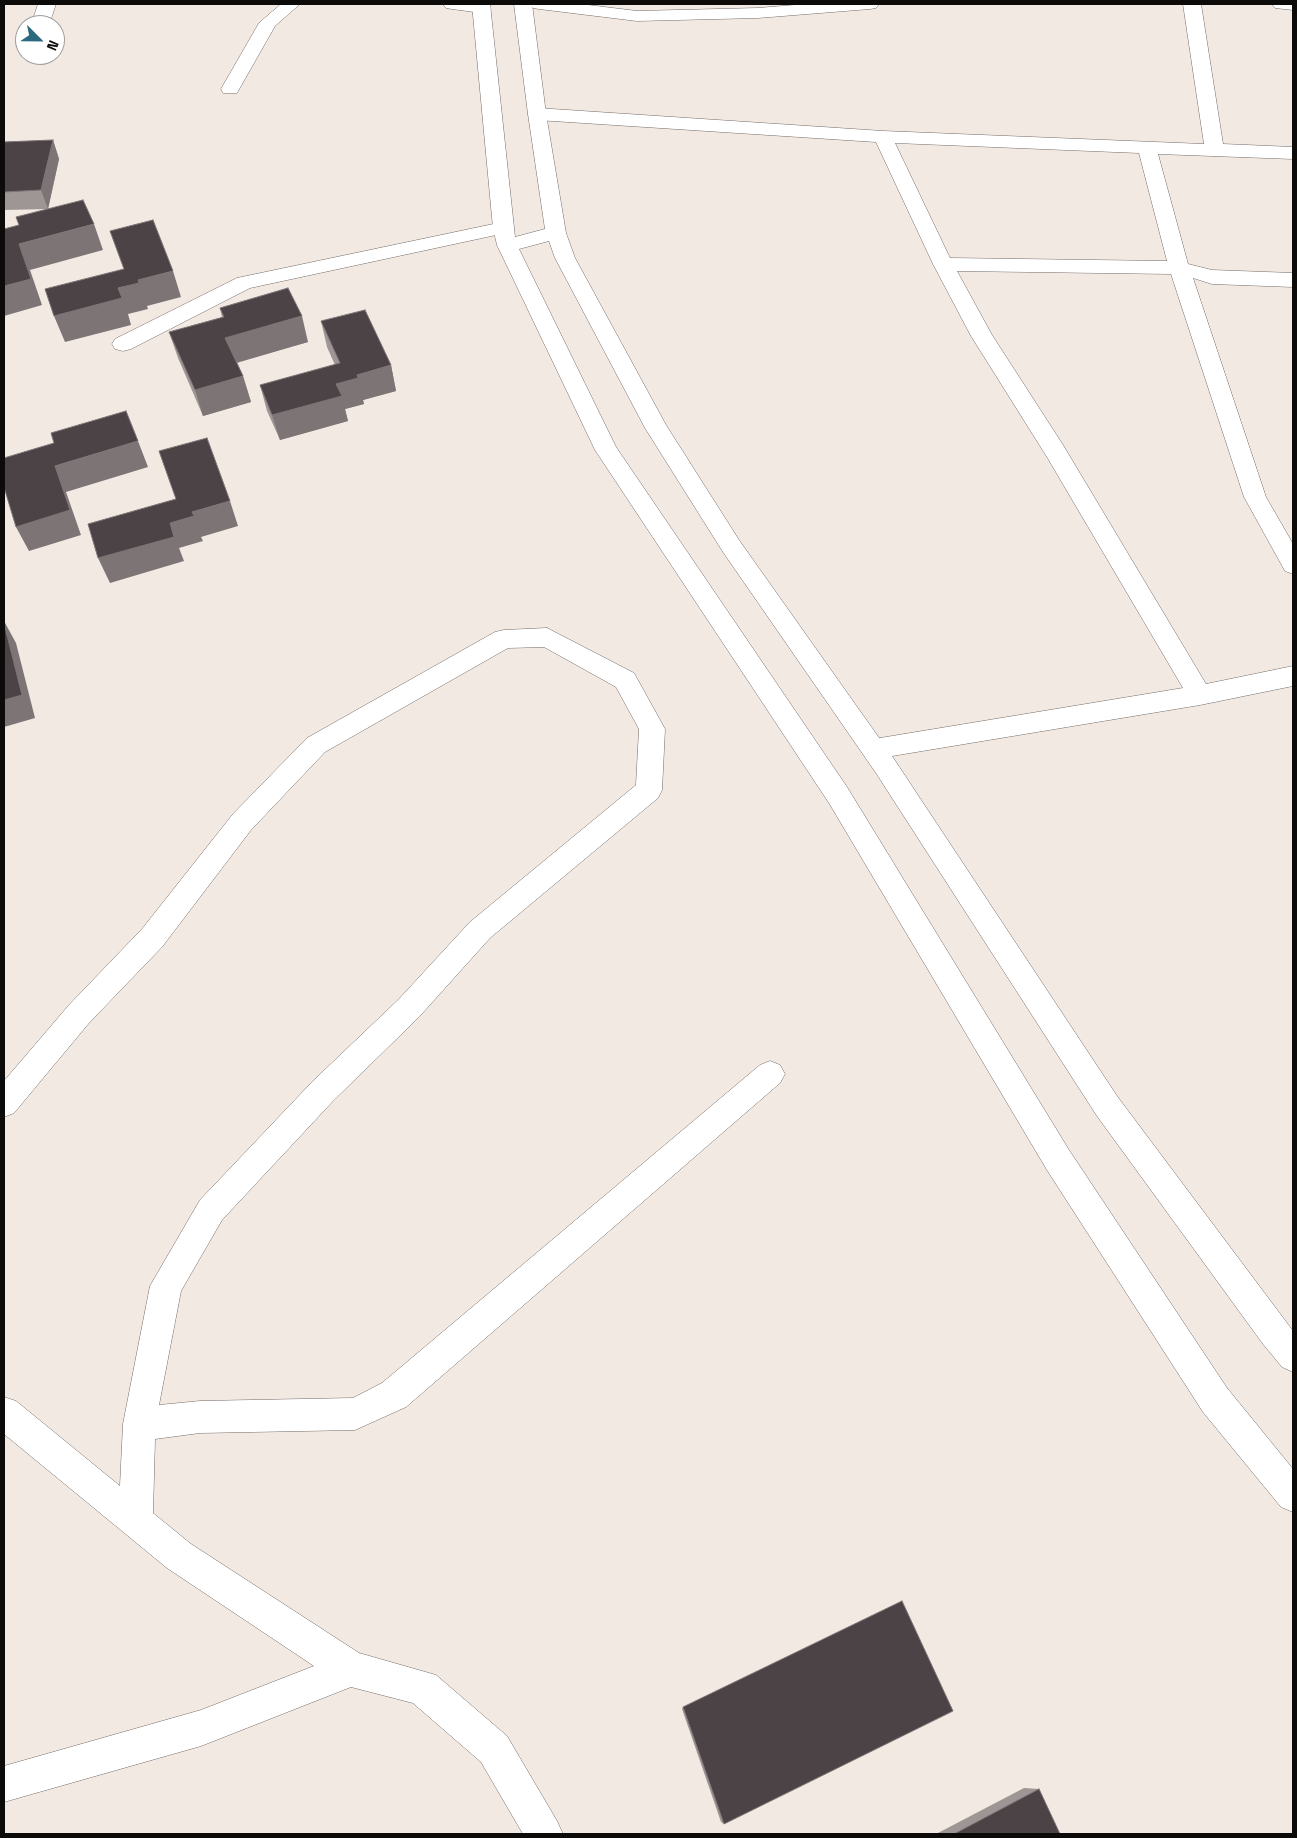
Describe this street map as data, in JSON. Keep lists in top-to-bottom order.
{
  "north": "bottom right"
}
